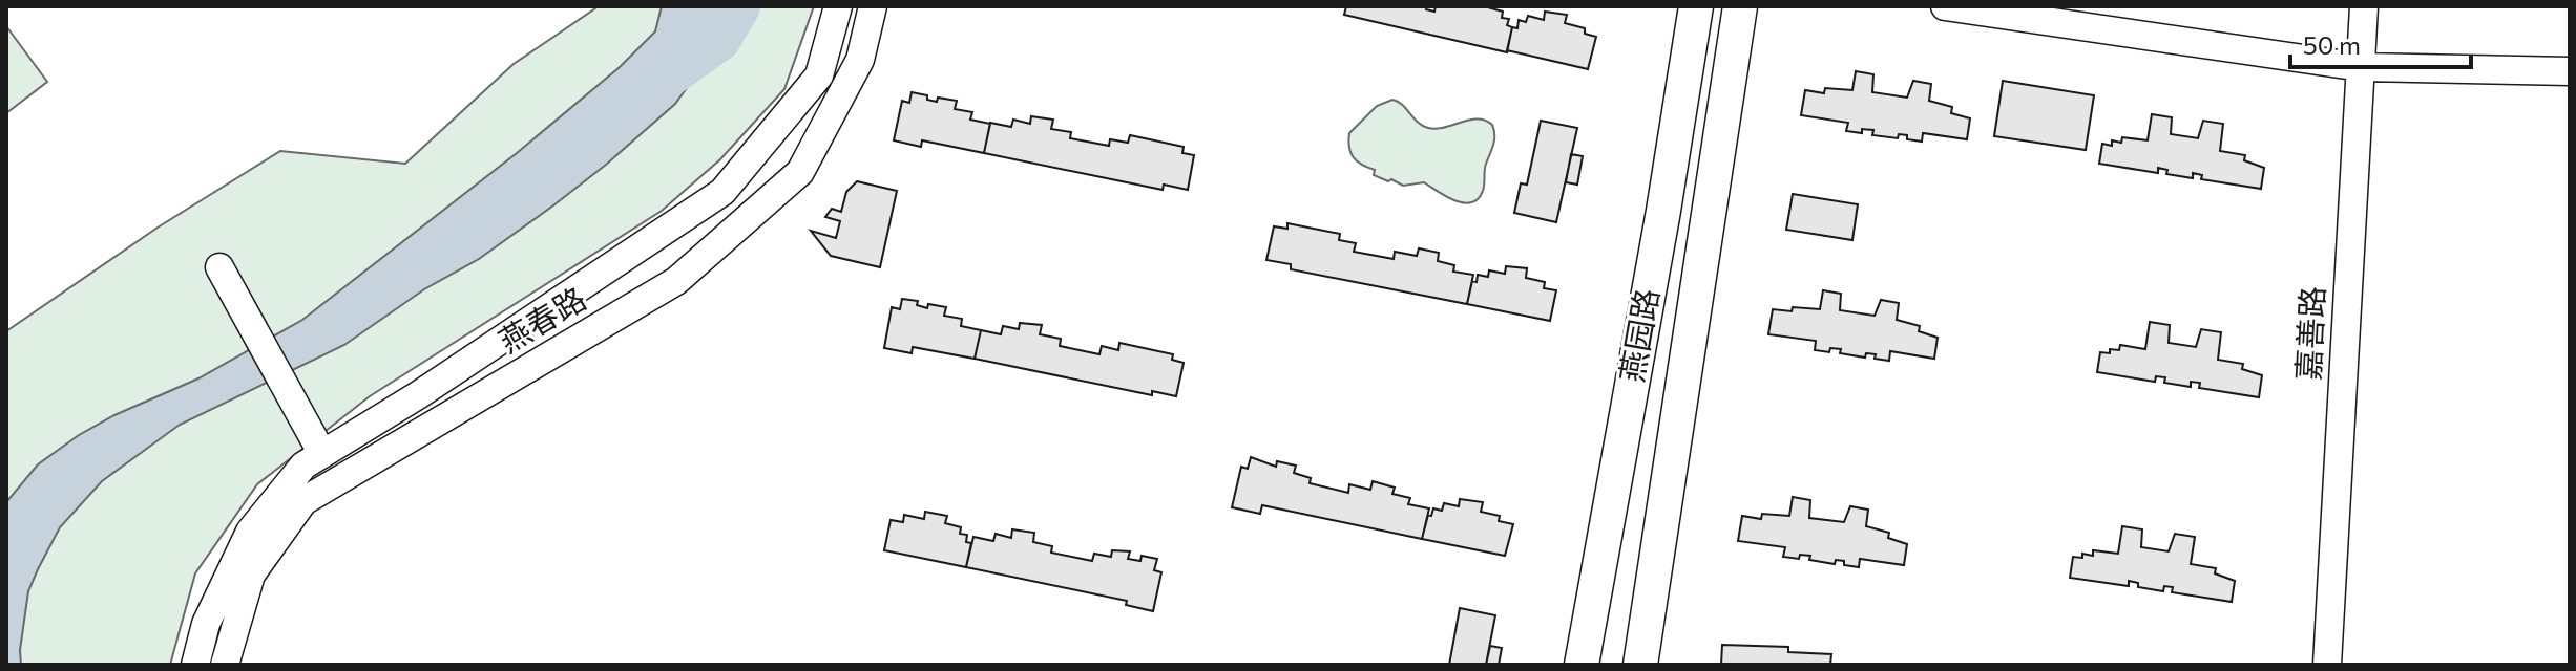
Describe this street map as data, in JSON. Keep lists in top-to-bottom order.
{
  "streets": {
    "main road": ["燕园路"],
    "street": ["燕春路", "嘉善路"]
  },
  "scale_bar": "50 m"
}
